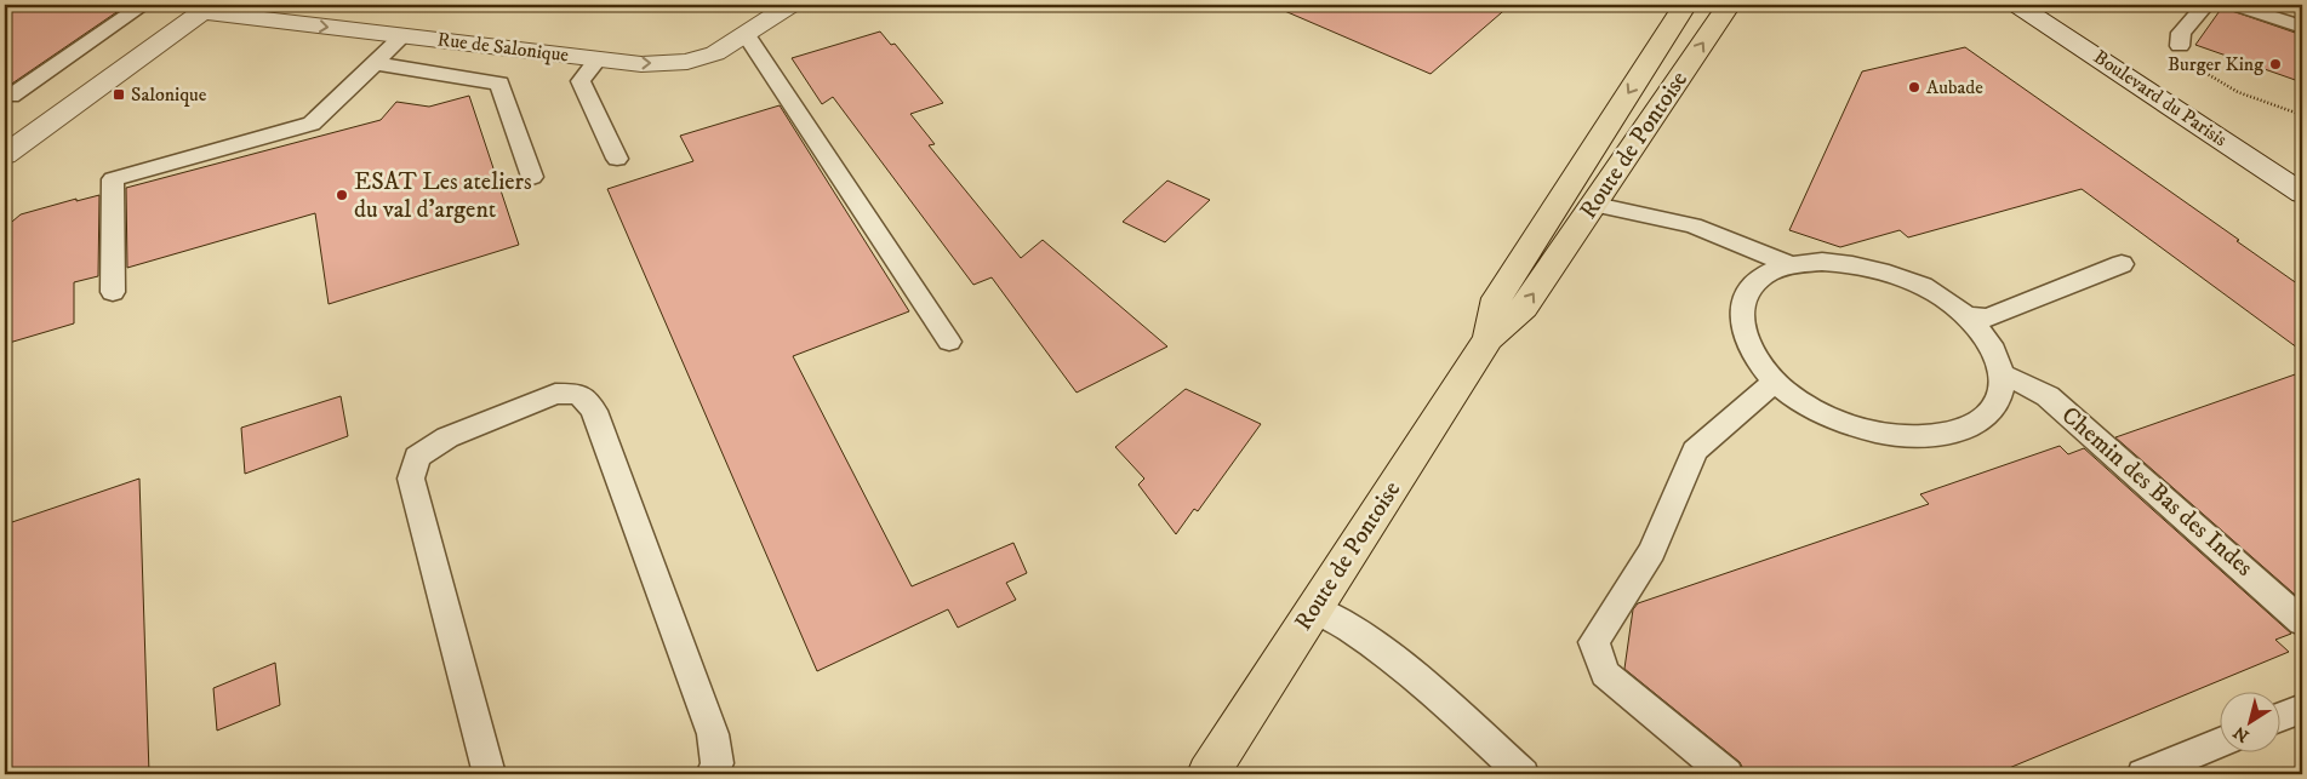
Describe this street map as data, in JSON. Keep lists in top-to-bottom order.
{
  "streets": {
    "main road": ["Route de Pontoise"],
    "street": ["Rue de Salonique", "Boulevard du Parisis"],
    "lane": ["Chemin des Bas des Indes"]
  },
  "one_way": ["Rue de Salonique"],
  "places": {
    "other": ["Burger King", "Aubade", "ESAT Les ateliers du val d'argent"],
    "transit": ["Salonique"]
  },
  "north": "bottom left"
}
